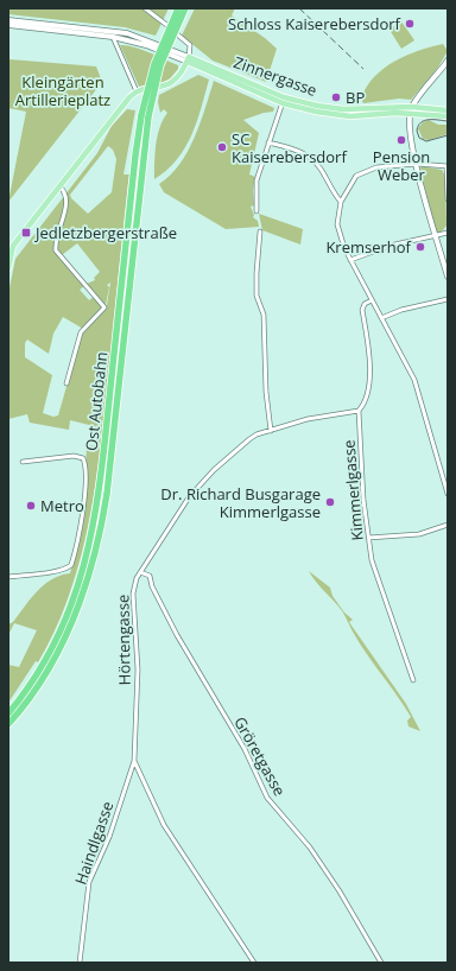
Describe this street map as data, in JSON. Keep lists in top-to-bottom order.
{
  "streets": {
    "highway": ["Ost Autobahn"],
    "main road": ["Zinnergasse"],
    "street": [
      "Kimmerlgasse",
      "Hörtengasse",
      "Gröretgasse",
      "Haindlgasse"
    ]
  },
  "crossings": [
    ["Kimmerlgasse", "Hörtengasse"],
    ["Hörtengasse", "Gröretgasse"],
    ["Hörtengasse", "Haindlgasse"]
  ],
  "parks": ["Kleingärten Artillerieplatz"],
  "places": {
    "other": [
      "Schloss Kaiserebersdorf",
      "BP",
      "Pension Weber",
      "SC Kaiserebersdorf",
      "Kremserhof",
      "Dr. Richard Busgarage Kimmerlgasse",
      "Metro"
    ],
    "transit": ["Jedletzbergerstraße"]
  }
}
